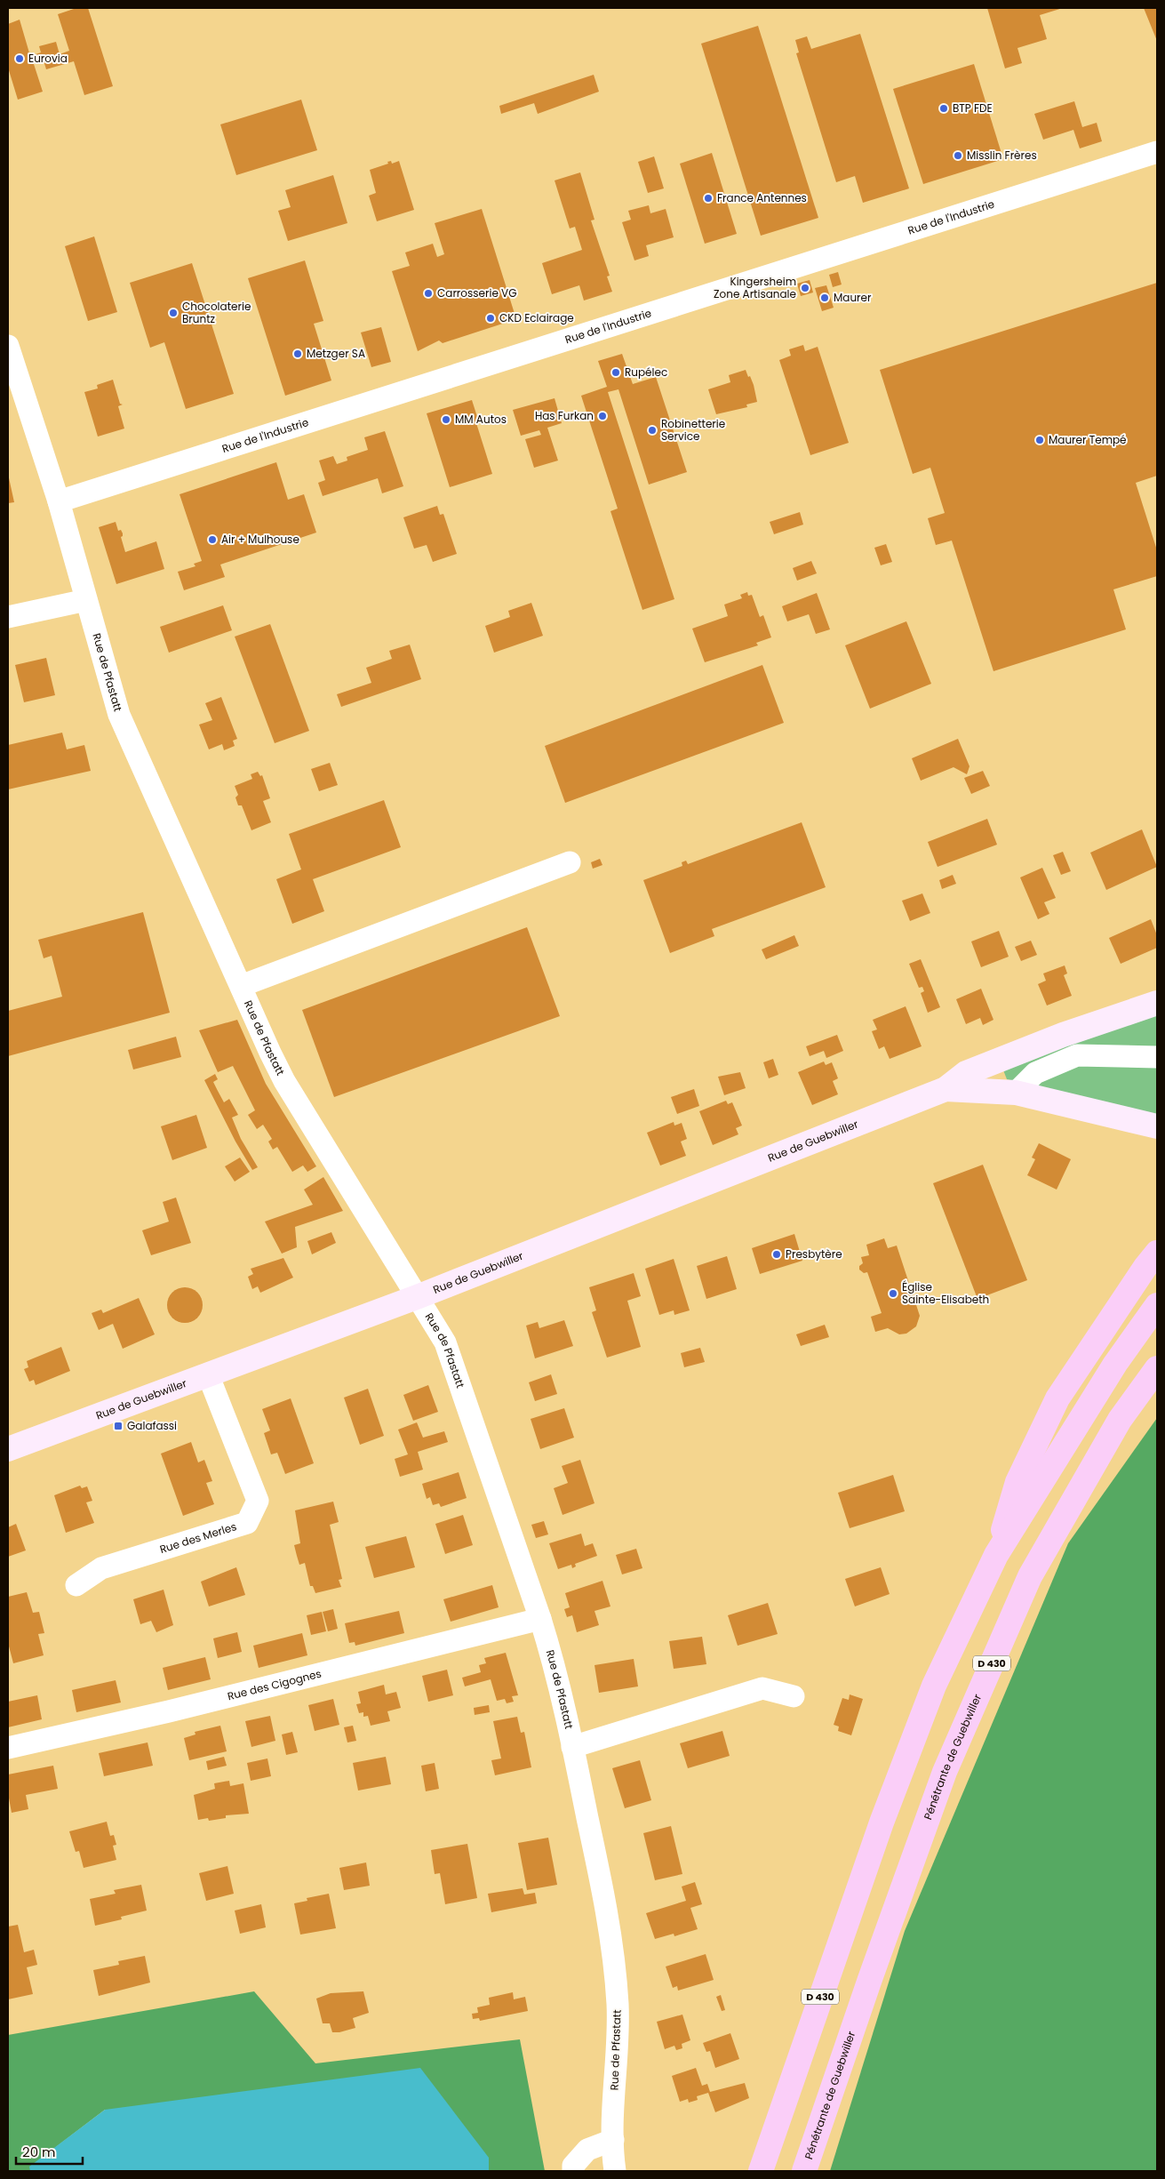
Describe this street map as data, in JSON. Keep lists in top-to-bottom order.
{
  "streets": {
    "highway": ["D 430", "Pénétrante de Guebwiller"],
    "main road": ["Rue de Guebwiller"],
    "street": [
      "Rue de l'Industrie",
      "Rue de Pfastatt",
      "Rue des Merles",
      "Rue des Cigognes"
    ]
  },
  "crossings": [
    ["Rue de l'Industrie", "Rue de Pfastatt"],
    ["Rue de Pfastatt", "Rue de Guebwiller"],
    ["Rue de Pfastatt", "Rue des Cigognes"],
    ["Rue de Guebwiller", "Rue des Merles"]
  ],
  "places": {
    "other": [
      "Eurovia",
      "BTP FDE",
      "Misslin Frères",
      "France Antennes",
      "Kingersheim Zone Artisanale",
      "Carrosserie VG",
      "Maurer",
      "Chocolaterie Bruntz",
      "CKD Eclairage",
      "Metzger SA",
      "Rupélec",
      "Has Furkan",
      "MM Autos",
      "Robinetterie Service",
      "Maurer Tempé",
      "Air + Mulhouse",
      "Presbytère",
      "Église Sainte-Elisabeth"
    ],
    "transit": ["Galafassi"]
  },
  "scale_bar": "20 m"
}
